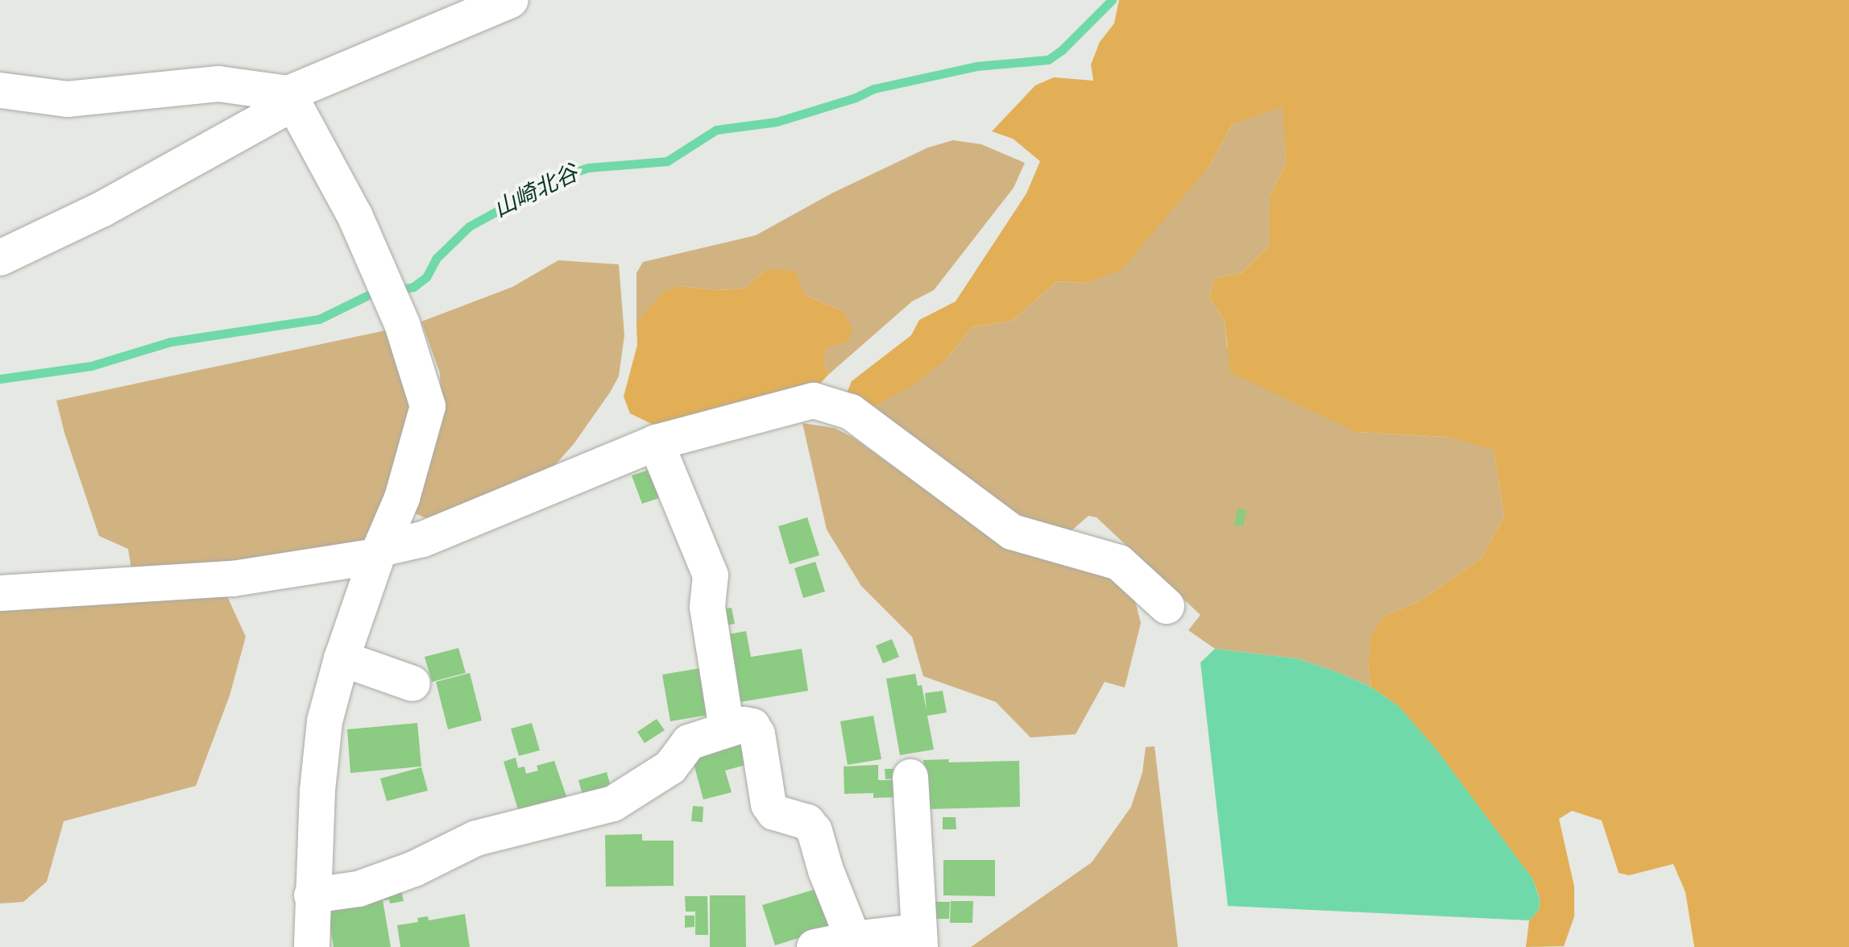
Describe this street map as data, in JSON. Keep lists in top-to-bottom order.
{
  "water": ["山崎北谷"]
}
